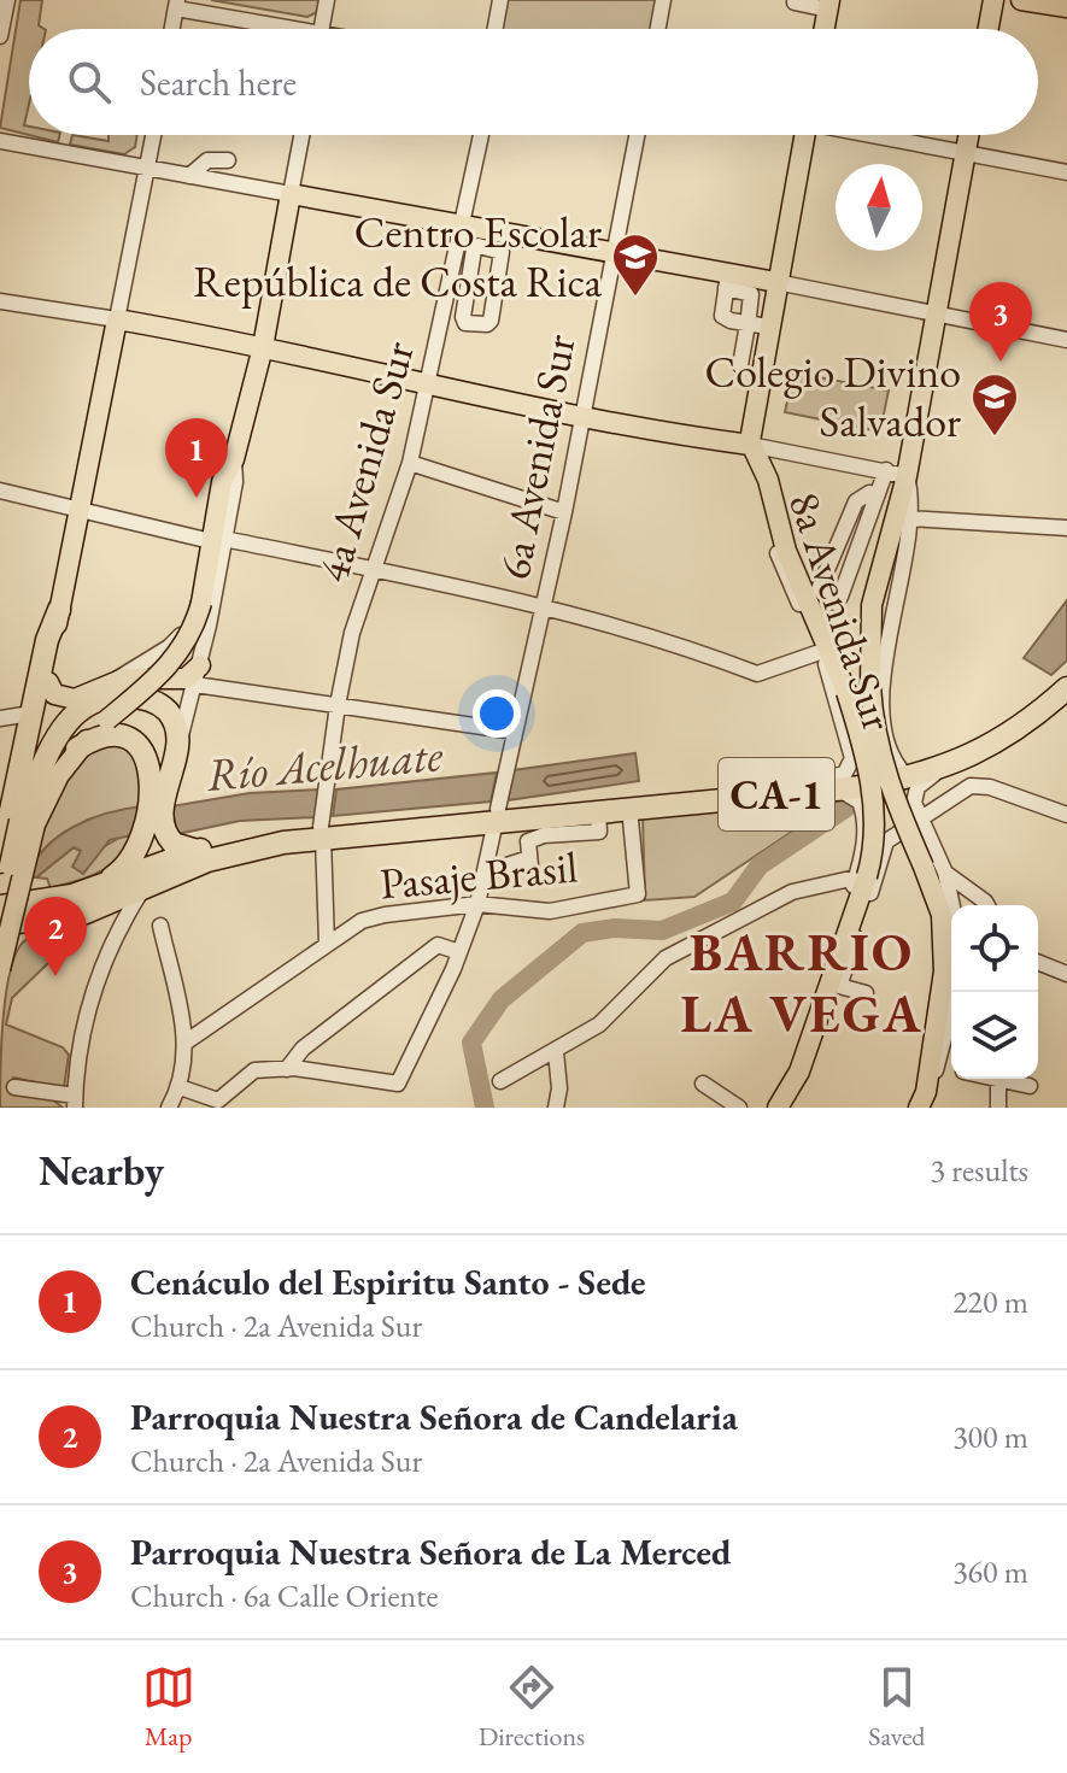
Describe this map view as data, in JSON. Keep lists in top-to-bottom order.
{
  "streets": {
    "highway": ["CA-1"],
    "street": [
      "6a Avenida Sur",
      "4a Avenida Sur",
      "8a Avenida Sur",
      "Pasaje Brasil"
    ]
  },
  "crossings": [
    ["6a Avenida Sur", "CA-1"],
    ["6a Avenida Sur", "Pasaje Brasil"],
    ["4a Avenida Sur", "CA-1"],
    ["4a Avenida Sur", "Pasaje Brasil"],
    ["8a Avenida Sur", "CA-1"],
    ["CA-1", "Pasaje Brasil"]
  ],
  "districts": ["BARRIO LA VEGA"],
  "water": ["Río Acelhuate"],
  "places": {
    "school or university": ["Centro Escolar República de Costa Rica", "Colegio Divino Salvador"]
  },
  "north": "top",
  "page": {
    "search": "Search here",
    "pins": ["3", "1", "2"],
    "heading": ["Nearby", "3 results"],
    "list": [
      {
        "mark": "1",
        "name": "Cenáculo del Espiritu Santo - Sede",
        "note": "Church · 2a Avenida Sur",
        "value": "220 m"
      },
      {
        "mark": "2",
        "name": "Parroquia Nuestra Señora de Candelaria",
        "note": "Church · 2a Avenida Sur",
        "value": "300 m"
      },
      {
        "mark": "3",
        "name": "Parroquia Nuestra Señora de La Merced",
        "note": "Church · 6a Calle Oriente",
        "value": "360 m"
      }
    ],
    "nav": ["Map", "Directions", "Saved"]
  }
}
